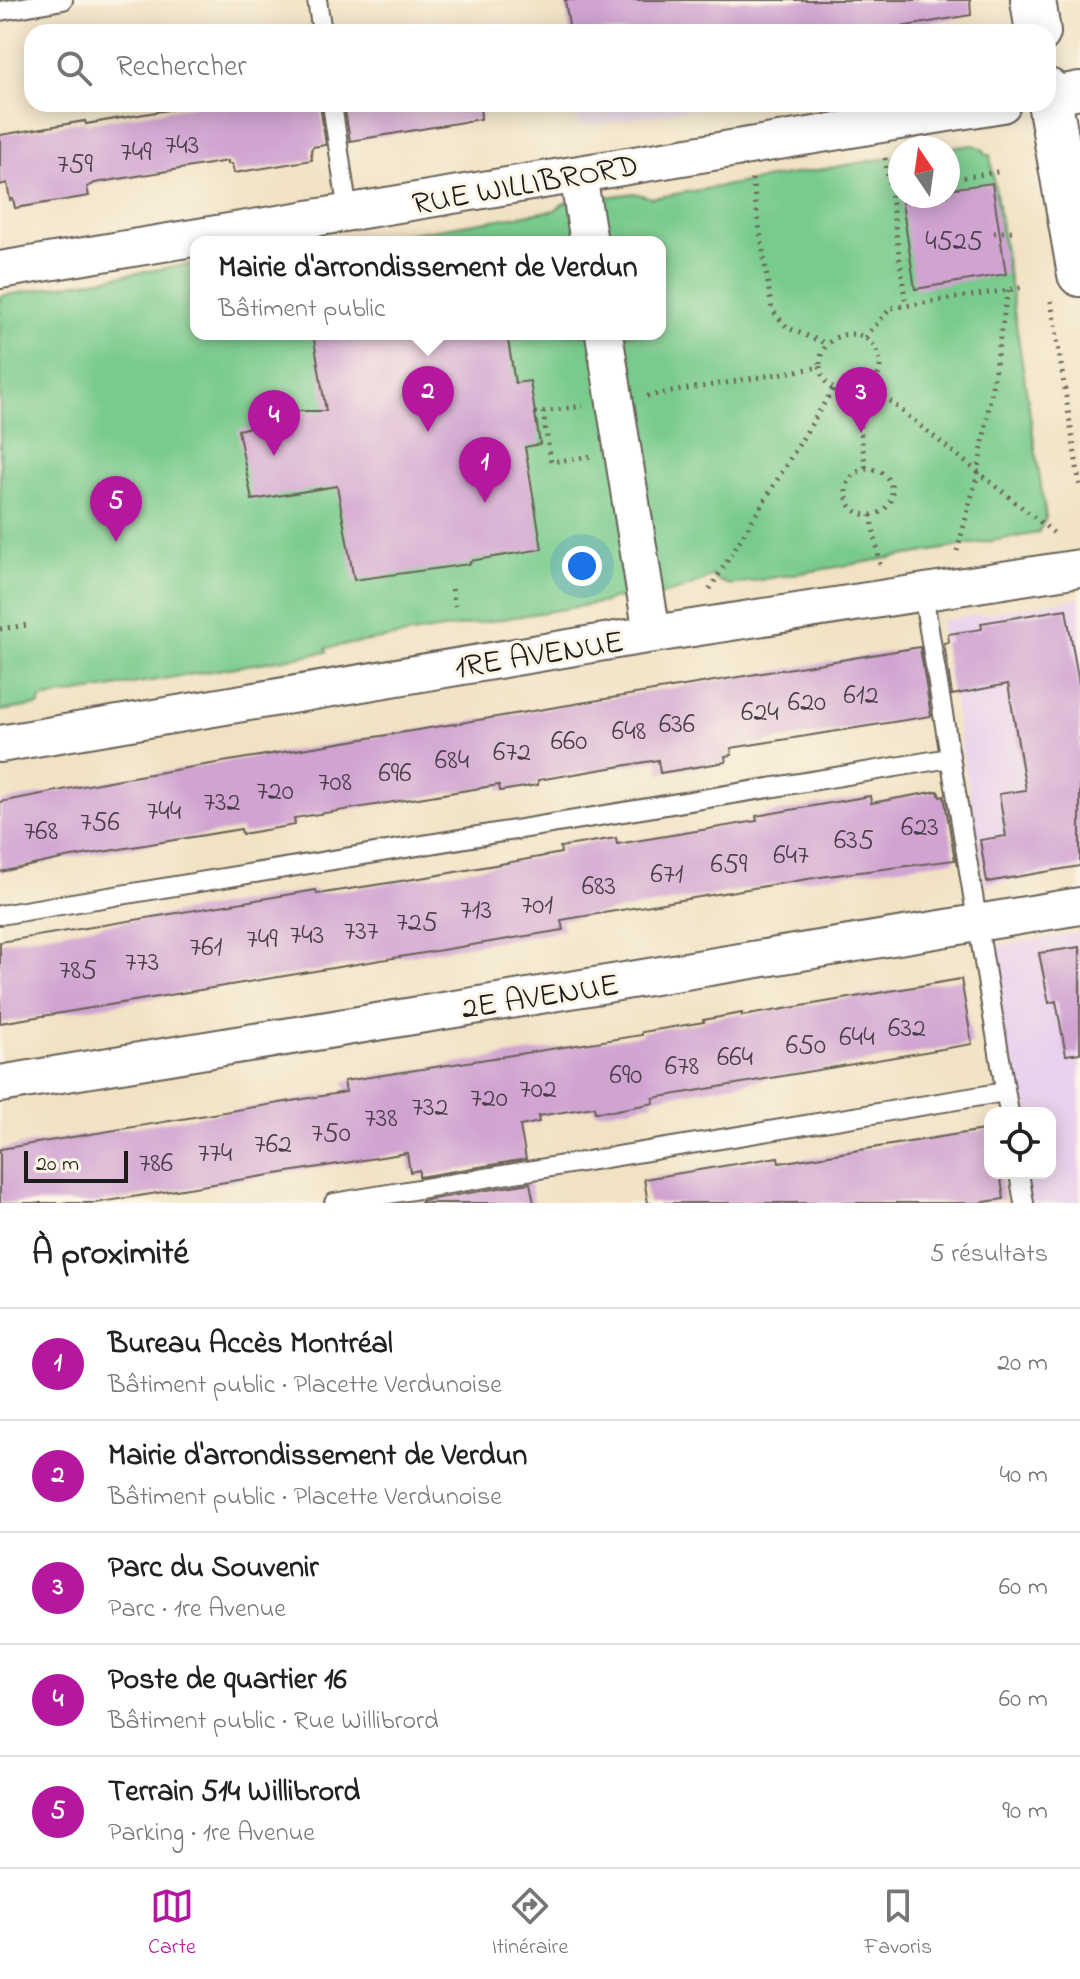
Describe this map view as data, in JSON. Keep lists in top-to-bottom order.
{
  "streets": {
    "street": ["RUE WILLIBRORD", "1RE AVENUE", "2E AVENUE"]
  },
  "house_numbers": [
    "743",
    "749",
    "759",
    "4525",
    "612",
    "620",
    "624",
    "636",
    "648",
    "660",
    "672",
    "684",
    "696",
    "708",
    "720",
    "732",
    "744",
    "756",
    "623",
    "768",
    "635",
    "647",
    "659",
    "671",
    "683",
    "701",
    "713",
    "725",
    "737",
    "743",
    "749",
    "761",
    "773",
    "785",
    "632",
    "644",
    "650",
    "664",
    "678",
    "690",
    "702",
    "720",
    "732",
    "738",
    "750",
    "762",
    "774",
    "786"
  ],
  "scale_bar": "20 m",
  "north": "top",
  "page": {
    "search": "Rechercher",
    "popup": ["Mairie d'arrondissement de Verdun", "Bâtiment public"],
    "pins": [
      "2",
      "3",
      "4",
      "1",
      "5"
    ],
    "scale": "20 m",
    "heading": ["À proximité", "5 résultats"],
    "list": [
      {
        "mark": "1",
        "name": "Bureau Accès Montréal",
        "note": "Bâtiment public · Placette Verdunoise",
        "value": "20 m"
      },
      {
        "mark": "2",
        "name": "Mairie d'arrondissement de Verdun",
        "note": "Bâtiment public · Placette Verdunoise",
        "value": "40 m"
      },
      {
        "mark": "3",
        "name": "Parc du Souvenir",
        "note": "Parc · 1re Avenue",
        "value": "60 m"
      },
      {
        "mark": "4",
        "name": "Poste de quartier 16",
        "note": "Bâtiment public · Rue Willibrord",
        "value": "60 m"
      },
      {
        "mark": "5",
        "name": "Terrain 514 Willibrord",
        "note": "Parking · 1re Avenue",
        "value": "90 m"
      }
    ],
    "nav": ["Carte", "Itinéraire", "Favoris"]
  }
}
